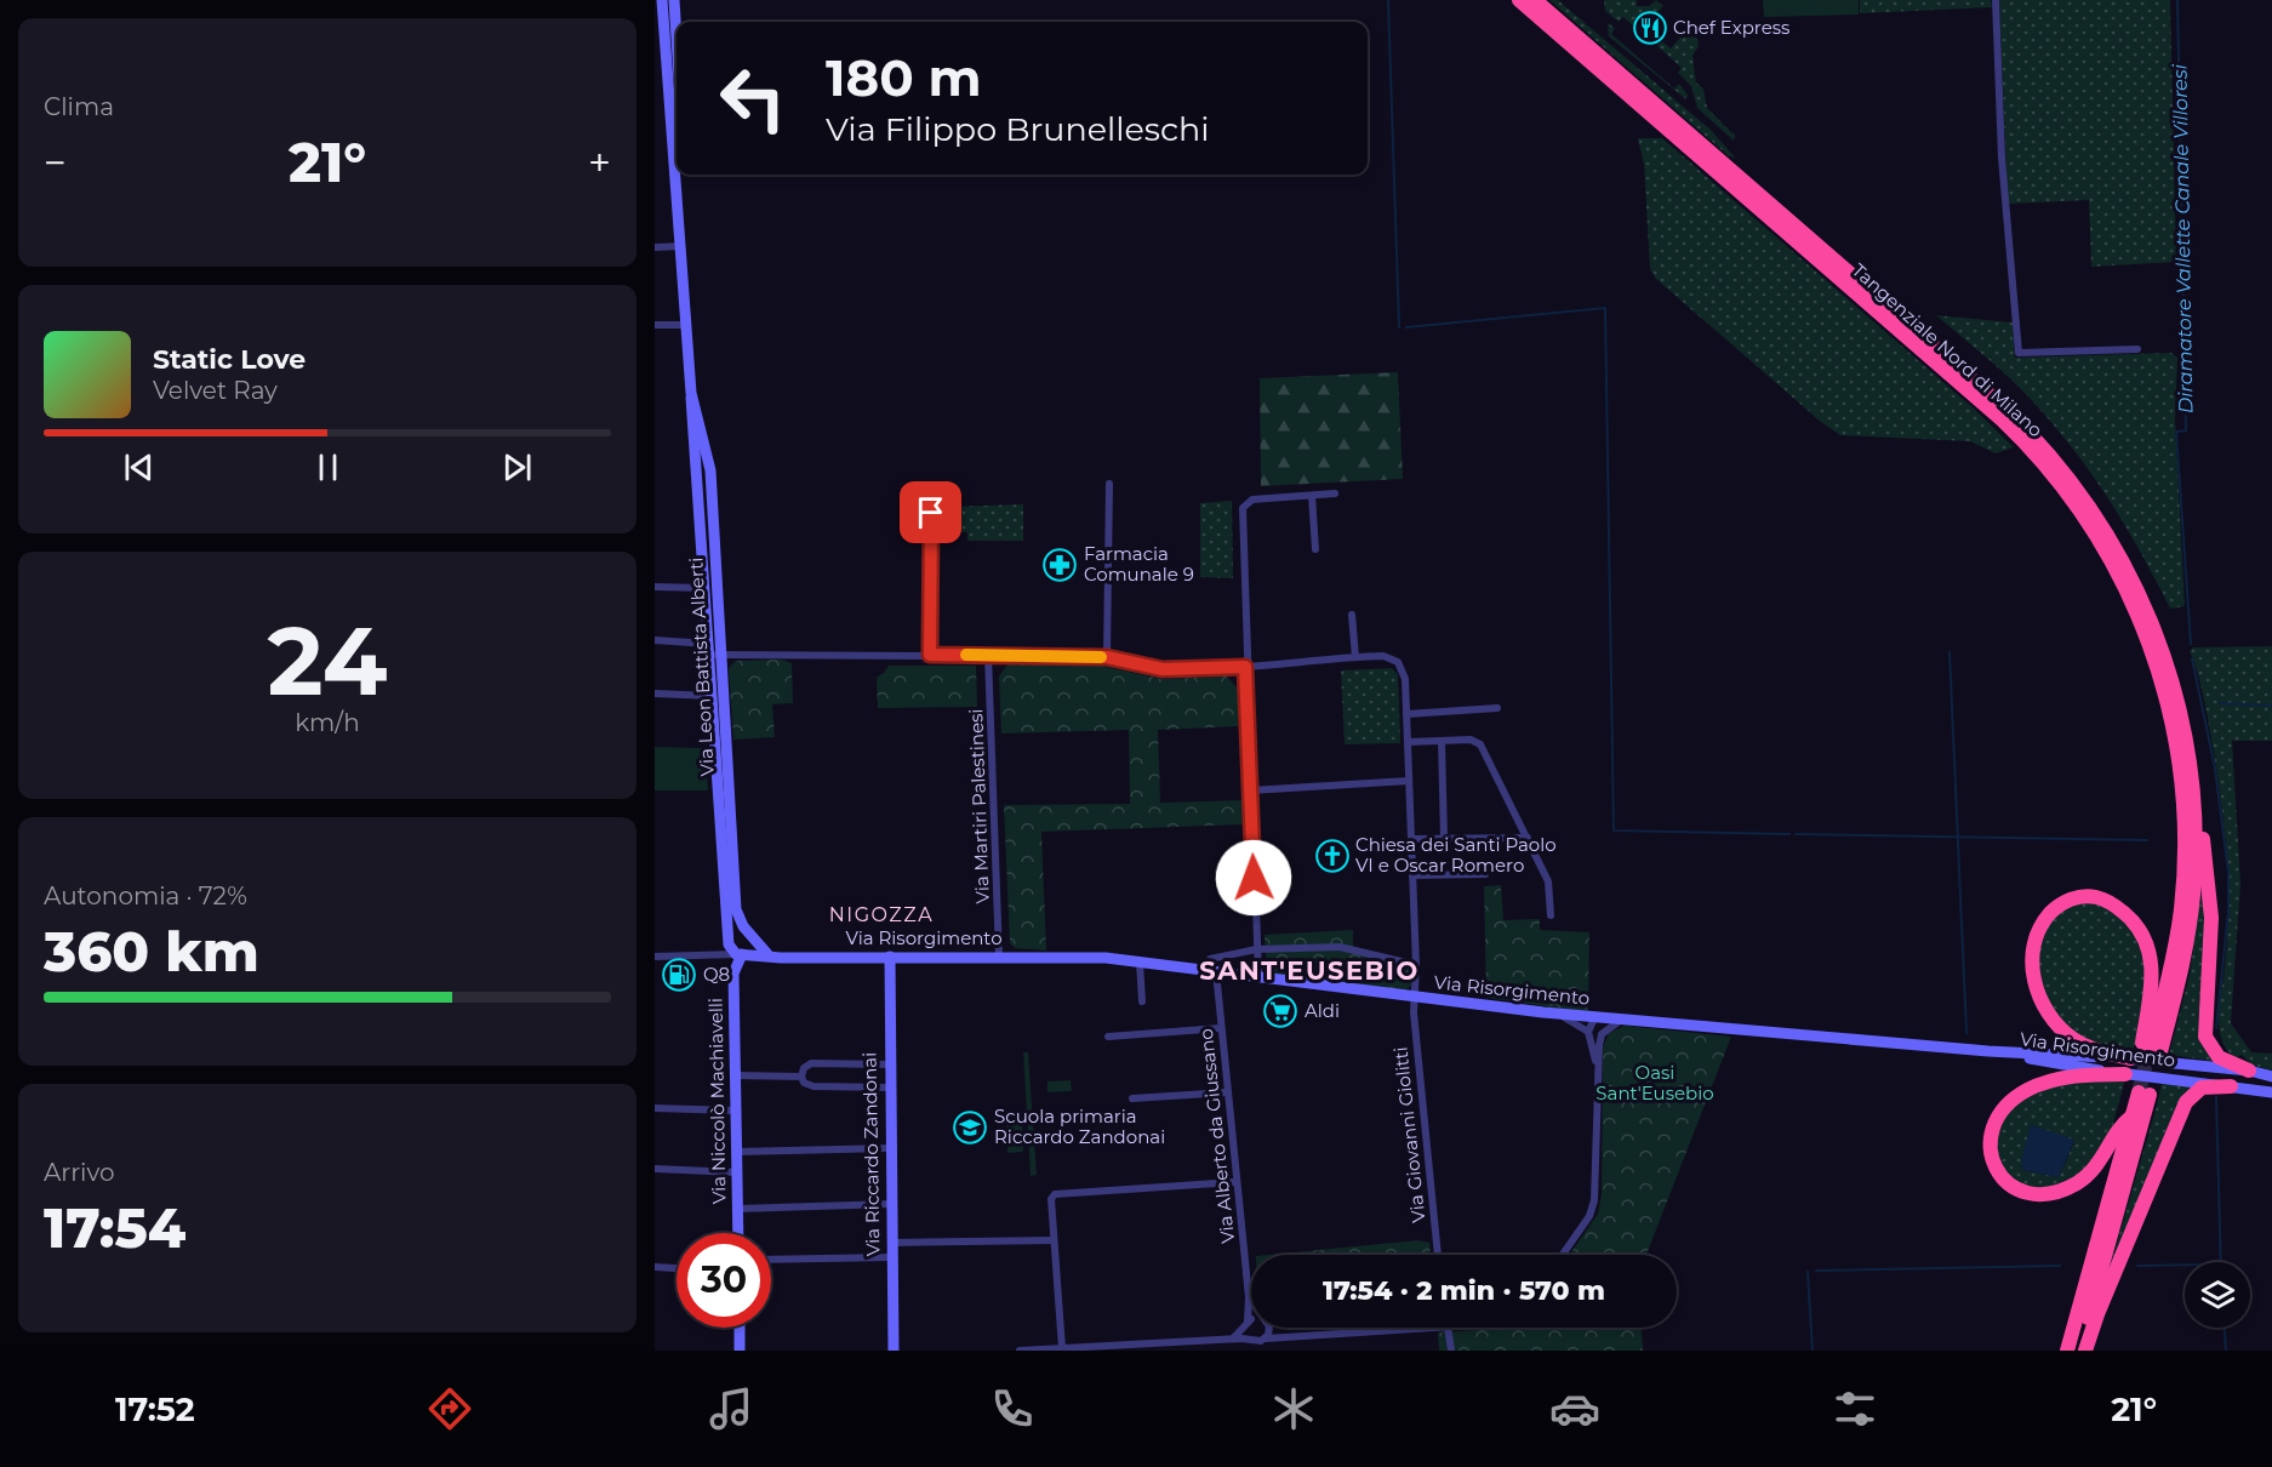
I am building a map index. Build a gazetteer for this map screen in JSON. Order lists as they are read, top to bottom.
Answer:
{
  "streets": {
    "highway": ["Tangenziale Nord di Milano"],
    "street": [
      "Via Leon Battista Alberti",
      "Via Martiri Palestinesi",
      "Via Risorgimento",
      "Via Niccolò Machiavelli",
      "Via Giovanni Giolitti",
      "Via Alberto da Giussano",
      "Via Riccardo Zandonai"
    ]
  },
  "crossings": [
    ["Via Leon Battista Alberti", "Via Risorgimento"],
    ["Via Leon Battista Alberti", "Via Niccolò Machiavelli"],
    ["Via Martiri Palestinesi", "Via Risorgimento"],
    ["Via Risorgimento", "Via Niccolò Machiavelli"],
    ["Via Risorgimento", "Via Giovanni Giolitti"],
    ["Via Risorgimento", "Via Alberto da Giussano"],
    ["Via Risorgimento", "Via Riccardo Zandonai"]
  ],
  "districts": ["NIGOZZA", "SANT'EUSEBIO"],
  "water": ["Diramatore Vallette Canale Villoresi"],
  "parks": ["Oasi Sant'Eusebio"],
  "places": {
    "restaurant": ["Chef Express"],
    "pharmacy": ["Farmacia Comunale 9"],
    "church": ["Chiesa dei Santi Paolo VI e Oscar Romero"],
    "fuel station": ["Q8"],
    "supermarket": ["Aldi"],
    "school or university": ["Scuola primaria Riccardo Zandonai"]
  },
  "page": {
    "tile": [
      "Clima",
      ["24", "km/h"],
      ["Autonomia · 72%", "360 km"],
      ["Arrivo", "17:54"]
    ],
    "turn": ["180 m", "Via Filippo Brunelleschi"],
    "heat": ["−", "21°", "+"],
    "song": ["Static Love", "Velvet Ray"],
    "limit": "30",
    "trip": "17:54 · 2 min · 570 m",
    "tabs": ["17:52", "21°"]
  }
}
